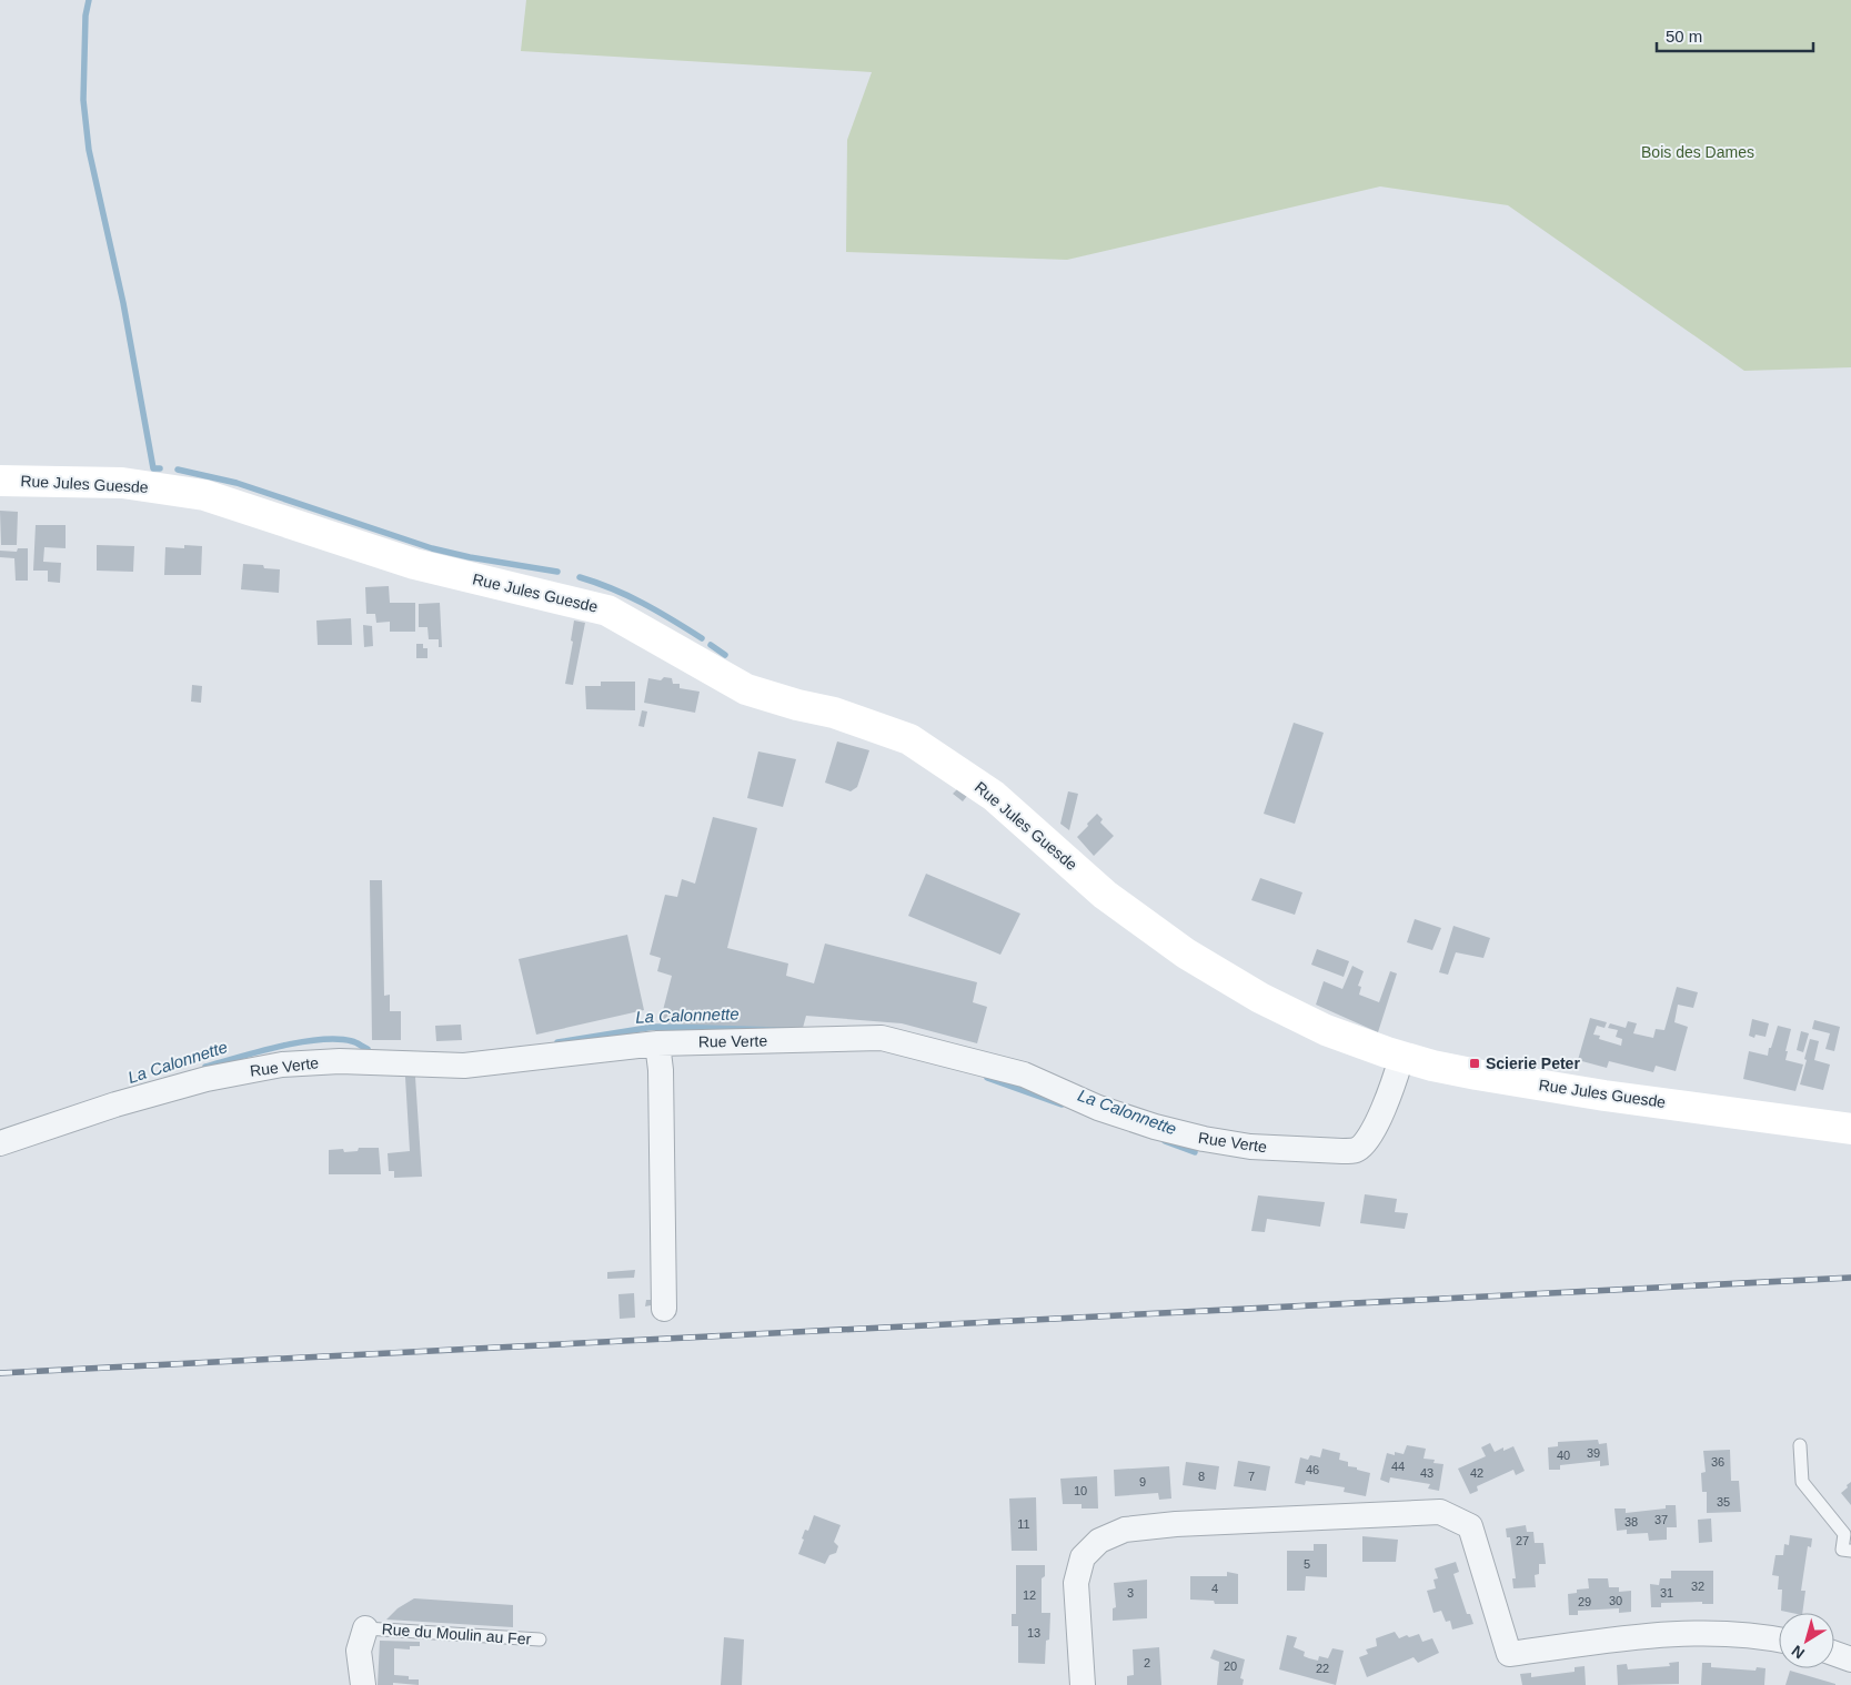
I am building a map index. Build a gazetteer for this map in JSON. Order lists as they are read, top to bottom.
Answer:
{
  "streets": {
    "street": ["Rue Jules Guesde", "Rue Verte", "Rue du Moulin au Fer"]
  },
  "crossings": [
    ["Rue Jules Guesde", "Rue Verte"]
  ],
  "water": ["La Calonnette"],
  "parks": ["Bois des Dames"],
  "places": {
    "transit": ["Scierie Peter"]
  },
  "house_numbers": [
    "39",
    "40",
    "36",
    "44",
    "46",
    "43",
    "42",
    "8",
    "7",
    "9",
    "10",
    "35",
    "37",
    "38",
    "11",
    "27",
    "5",
    "32",
    "4",
    "3",
    "31",
    "12",
    "30",
    "29",
    "13",
    "2",
    "20",
    "22"
  ],
  "scale_bar": "50 m",
  "north": "bottom left"
}
